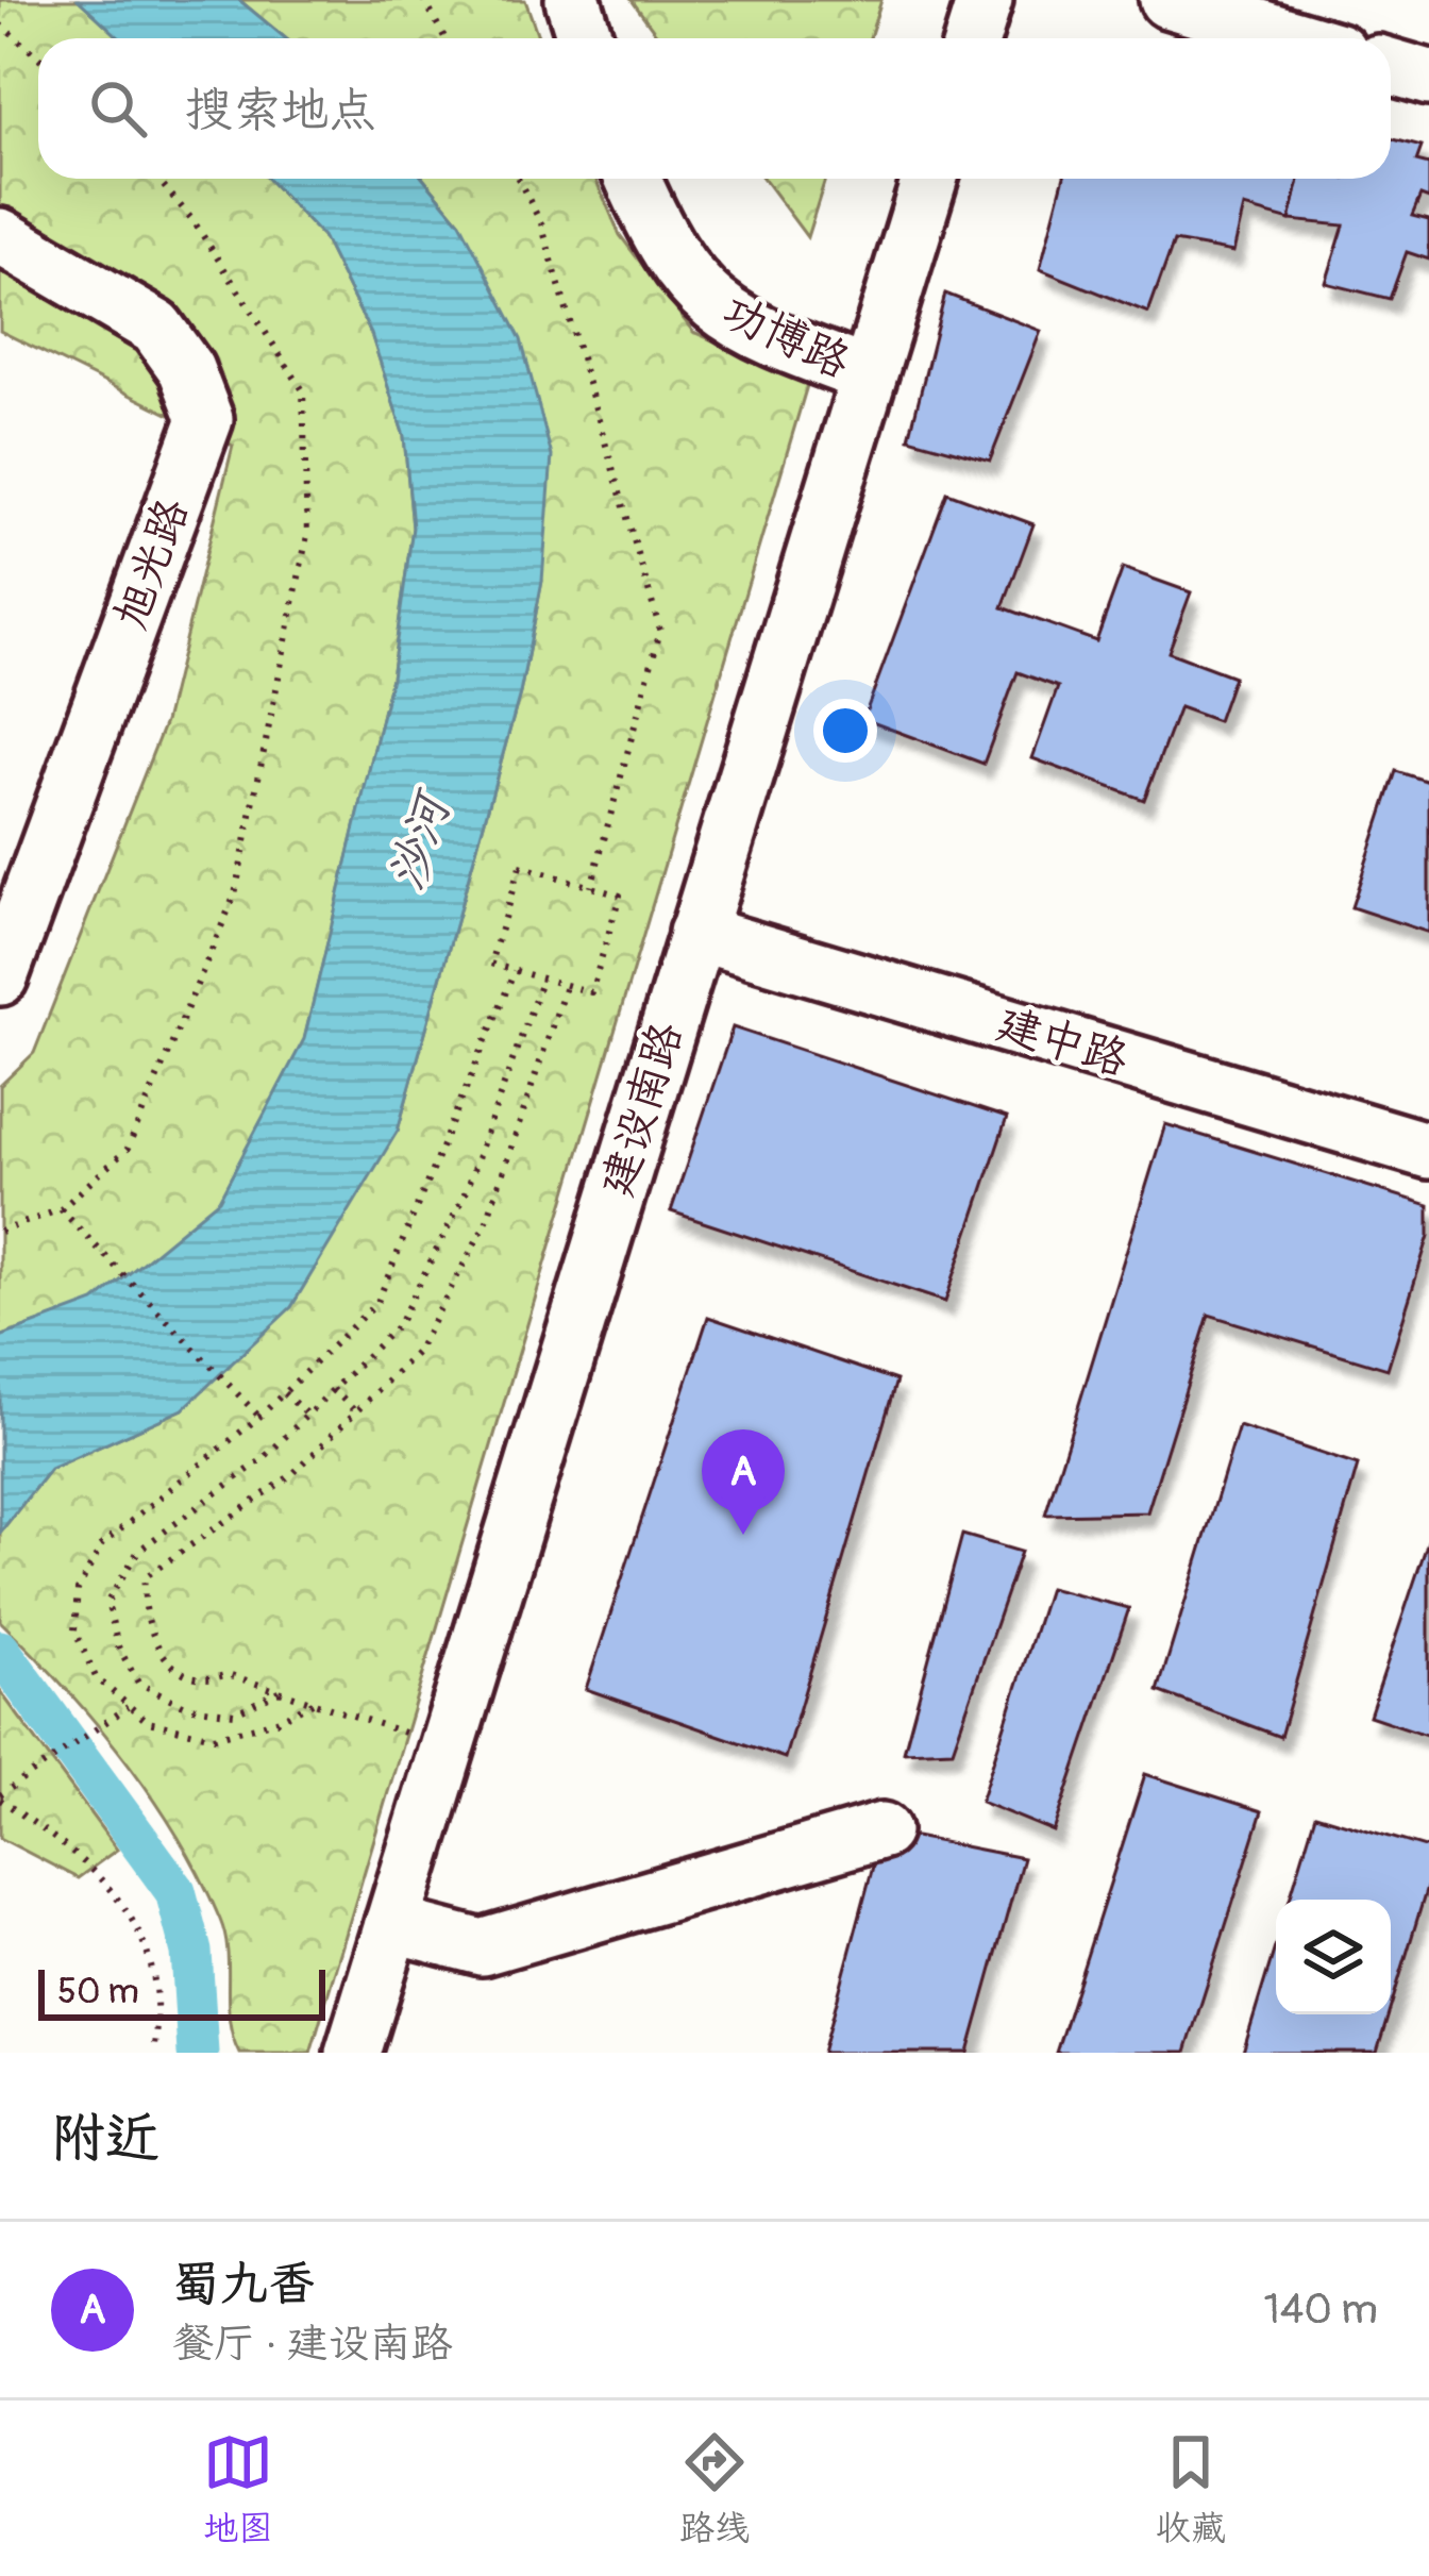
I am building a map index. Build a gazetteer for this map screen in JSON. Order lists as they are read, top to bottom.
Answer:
{
  "streets": {
    "street": [
      "功博路",
      "旭光路",
      "建中路",
      "建设南路"
    ]
  },
  "crossings": [
    ["功博路", "建设南路"],
    ["建中路", "建设南路"]
  ],
  "water": ["沙河"],
  "scale_bar": "50 m",
  "page": {
    "search": "搜索地点",
    "pins": "A",
    "scale": "50 m",
    "heading": "附近",
    "list": [
      {
        "mark": "A",
        "name": "蜀九香",
        "note": "餐厅 · 建设南路",
        "value": "140 m"
      }
    ],
    "nav": ["地图", "路线", "收藏"]
  }
}
